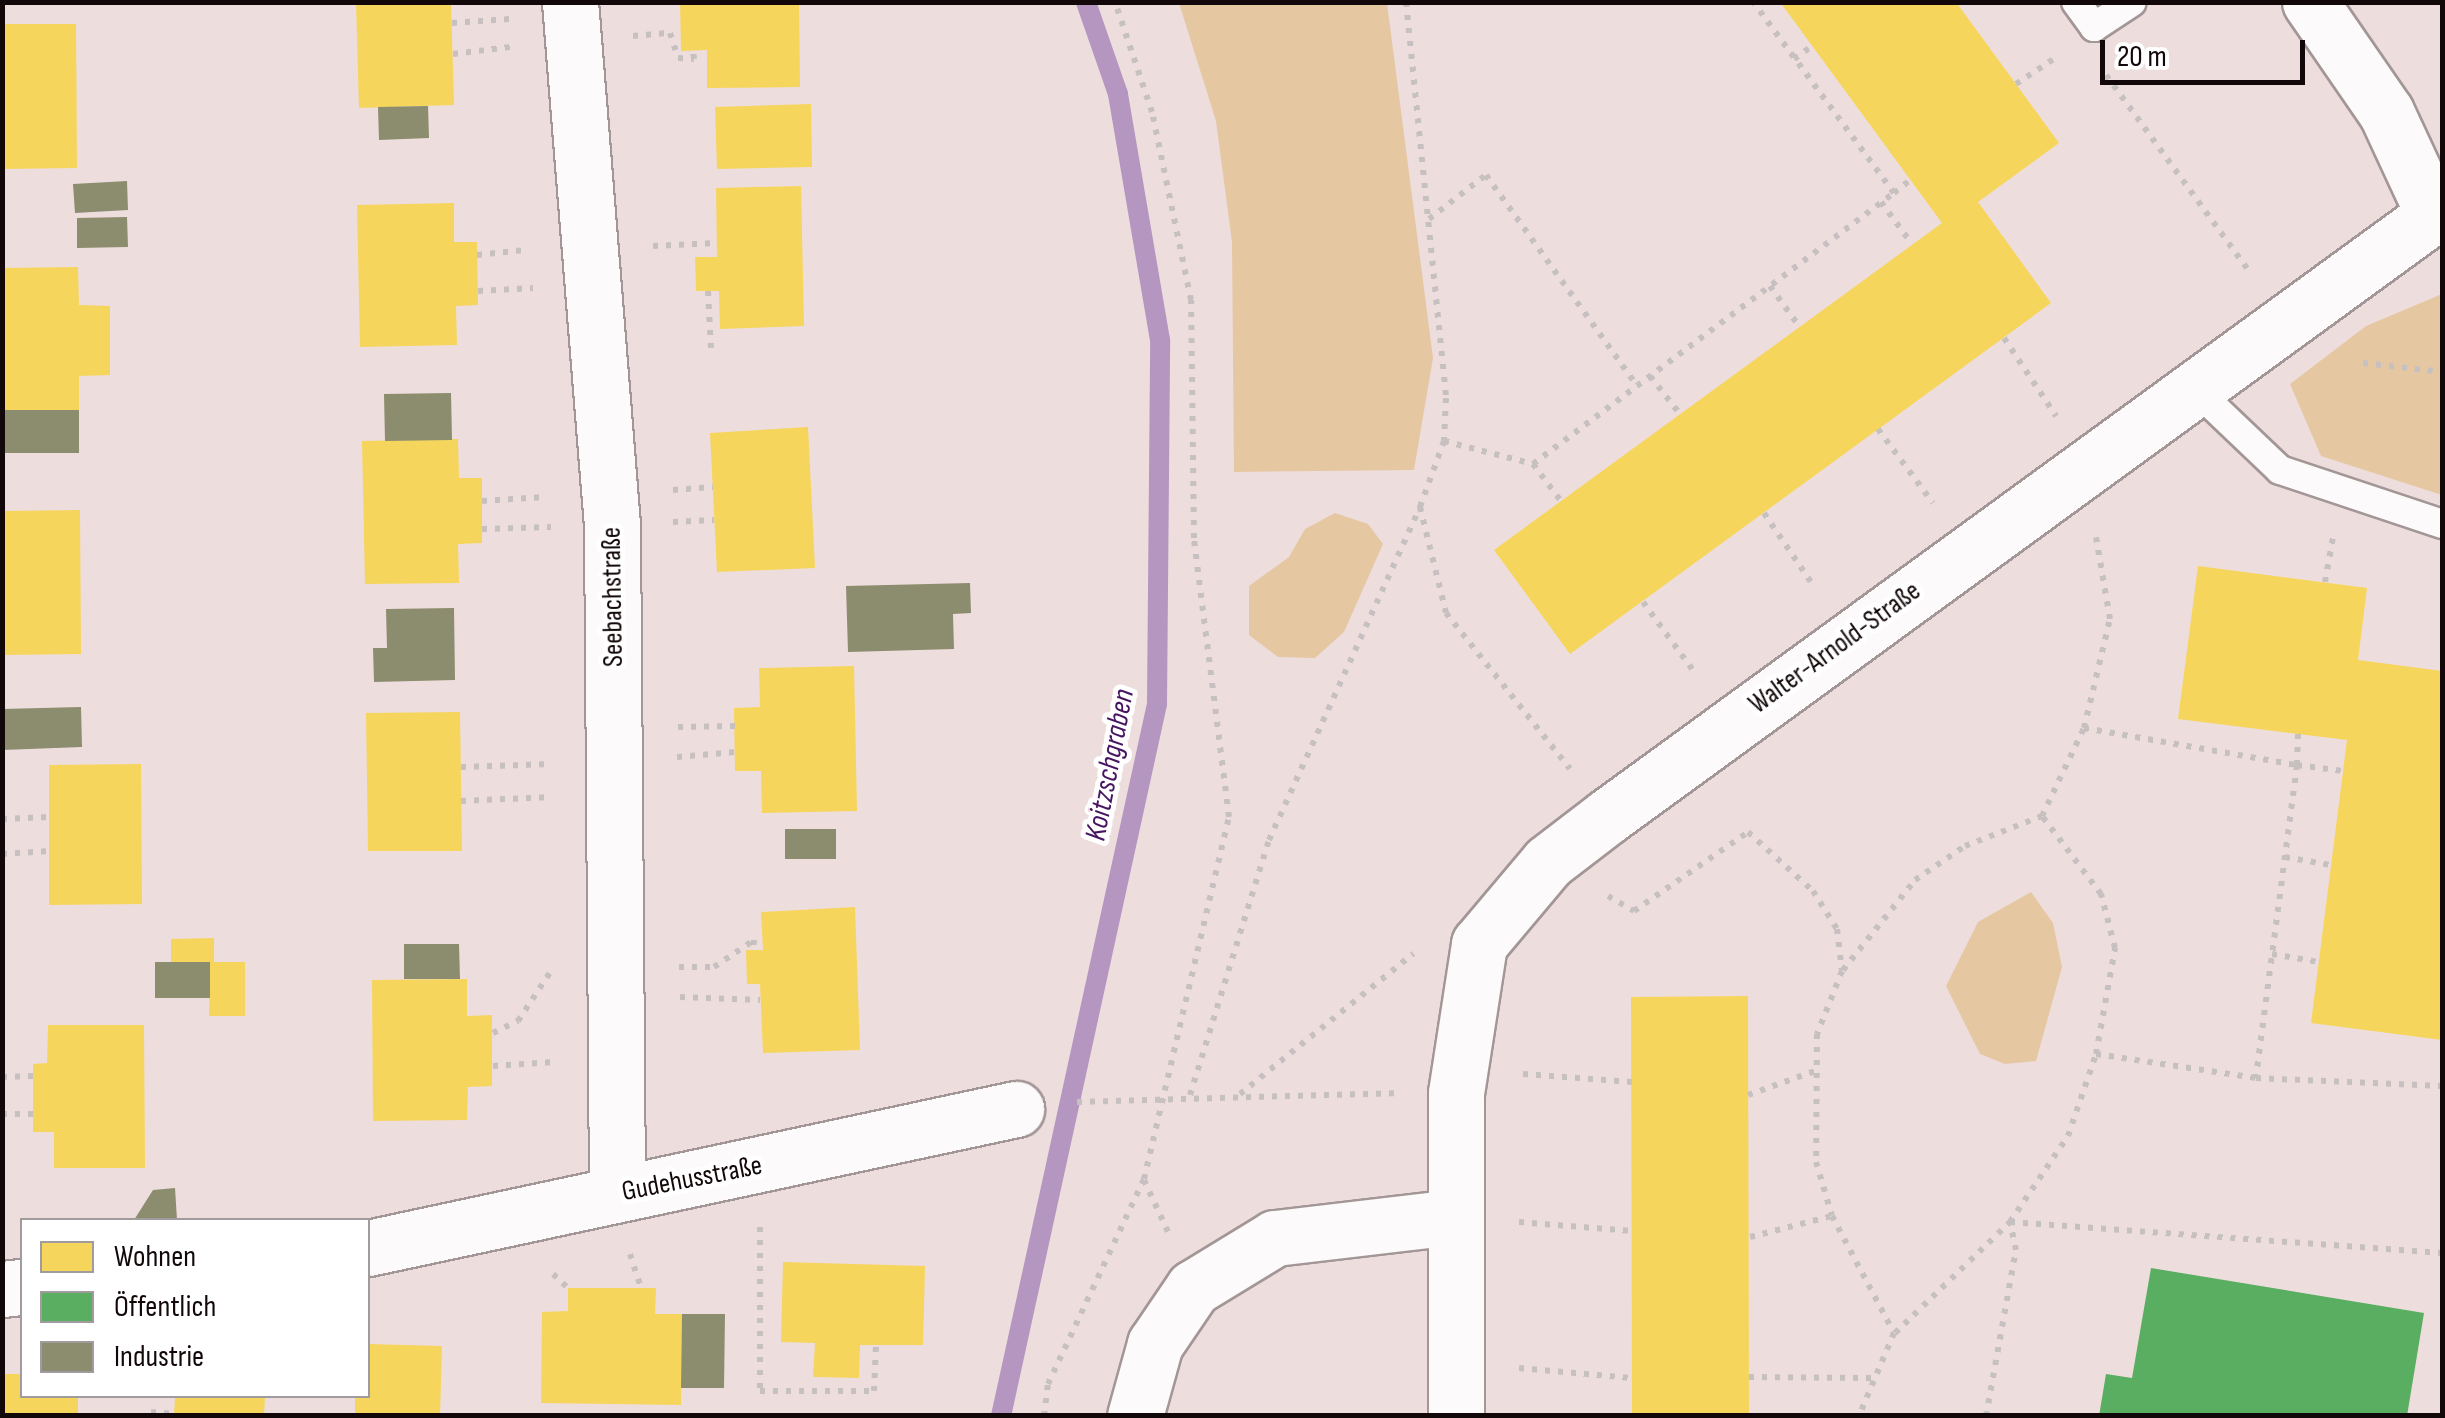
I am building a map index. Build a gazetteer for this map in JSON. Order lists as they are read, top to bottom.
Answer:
{
  "streets": {
    "street": ["Seebachstraße", "Walter-Arnold-Straße", "Gudehusstraße"]
  },
  "crossings": [
    ["Seebachstraße", "Gudehusstraße"]
  ],
  "water": ["Koitzschgraben"],
  "legend": ["Wohnen", "Öffentlich", "Industrie"],
  "scale_bar": "20 m"
}
